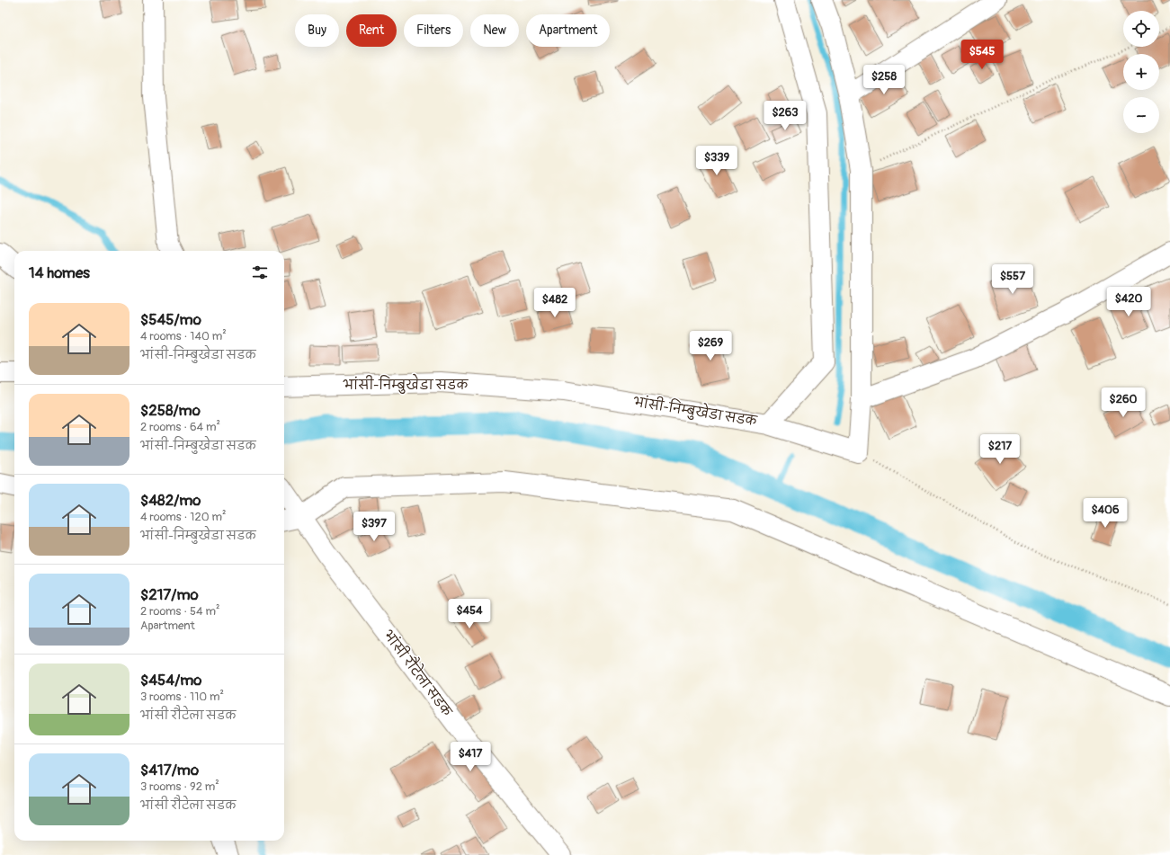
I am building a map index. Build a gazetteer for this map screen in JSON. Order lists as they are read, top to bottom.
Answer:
{
  "streets": {
    "street": ["भांसी-निम्बुखेडा सडक", "भांसी रौटेला सडक"]
  },
  "page": {
    "map_buttons": ["+", "−"],
    "chip": [
      "Buy",
      "Rent",
      "Filters",
      "New",
      "Apartment"
    ],
    "price": [
      "$545",
      "$258",
      "$263",
      "$339",
      "$557",
      "$420",
      "$482",
      "$269",
      "$260",
      "$217",
      "$406",
      "$397",
      "$454",
      "$417"
    ],
    "heading": "14 homes",
    "list": [
      {
        "name": "$545/mo",
        "note": "4 rooms · 140 m² · भांसी-निम्बुखेडा सडक"
      },
      {
        "name": "$258/mo",
        "note": "2 rooms · 64 m² · भांसी-निम्बुखेडा सडक"
      },
      {
        "name": "$482/mo",
        "note": "4 rooms · 120 m² · भांसी-निम्बुखेडा सडक"
      },
      {
        "name": "$217/mo",
        "note": "2 rooms · 54 m² · Apartment"
      },
      {
        "name": "$454/mo",
        "note": "3 rooms · 110 m² · भांसी रौटेला सडक"
      },
      {
        "name": "$417/mo",
        "note": "3 rooms · 92 m² · भांसी रौटेला सडक"
      }
    ]
  }
}
